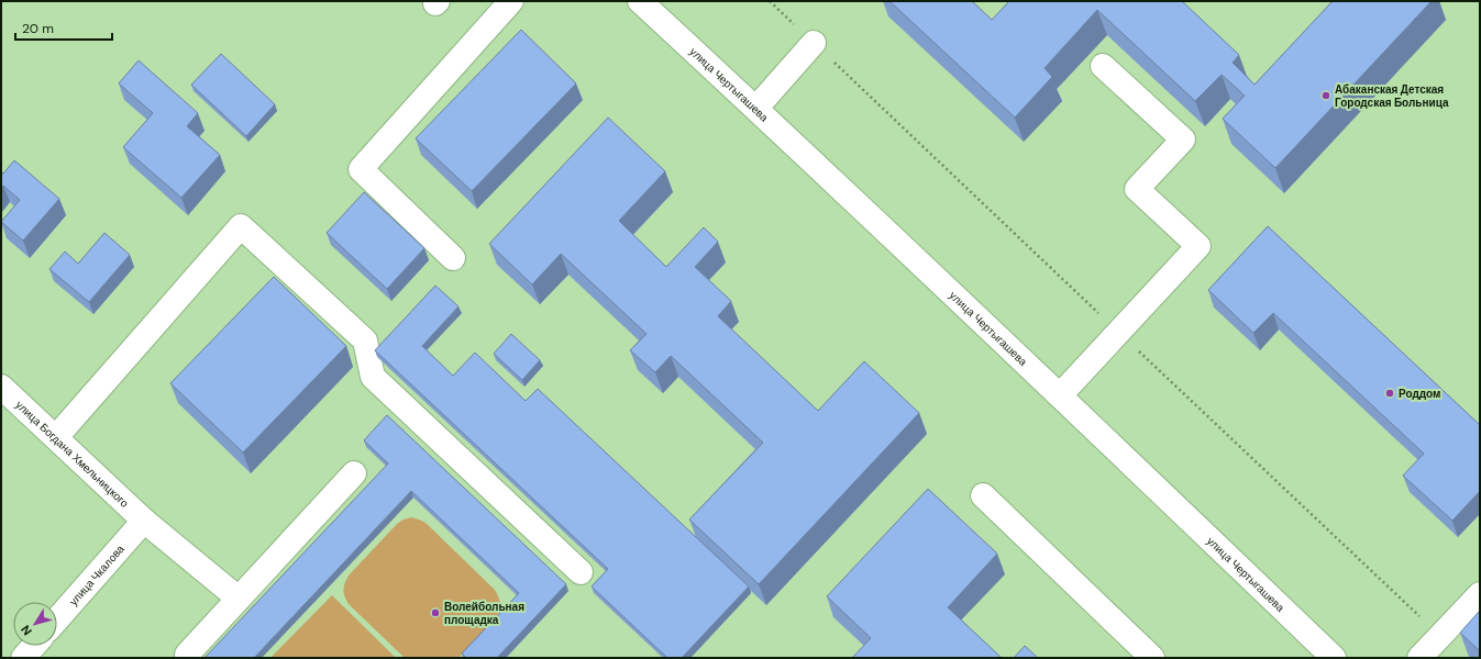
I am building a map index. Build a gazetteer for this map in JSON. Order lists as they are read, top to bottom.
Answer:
{
  "streets": {
    "street": ["улица Чертыгашева", "улица Богдана Хмельницкого", "улица Чкалова"]
  },
  "crossings": [
    ["улица Богдана Хмельницкого", "улица Чкалова"]
  ],
  "places": ["Абаканская Детская Городская Больница", "Роддом", "Волейбольная площадка"],
  "scale_bar": "20 m",
  "north": "bottom left"
}
